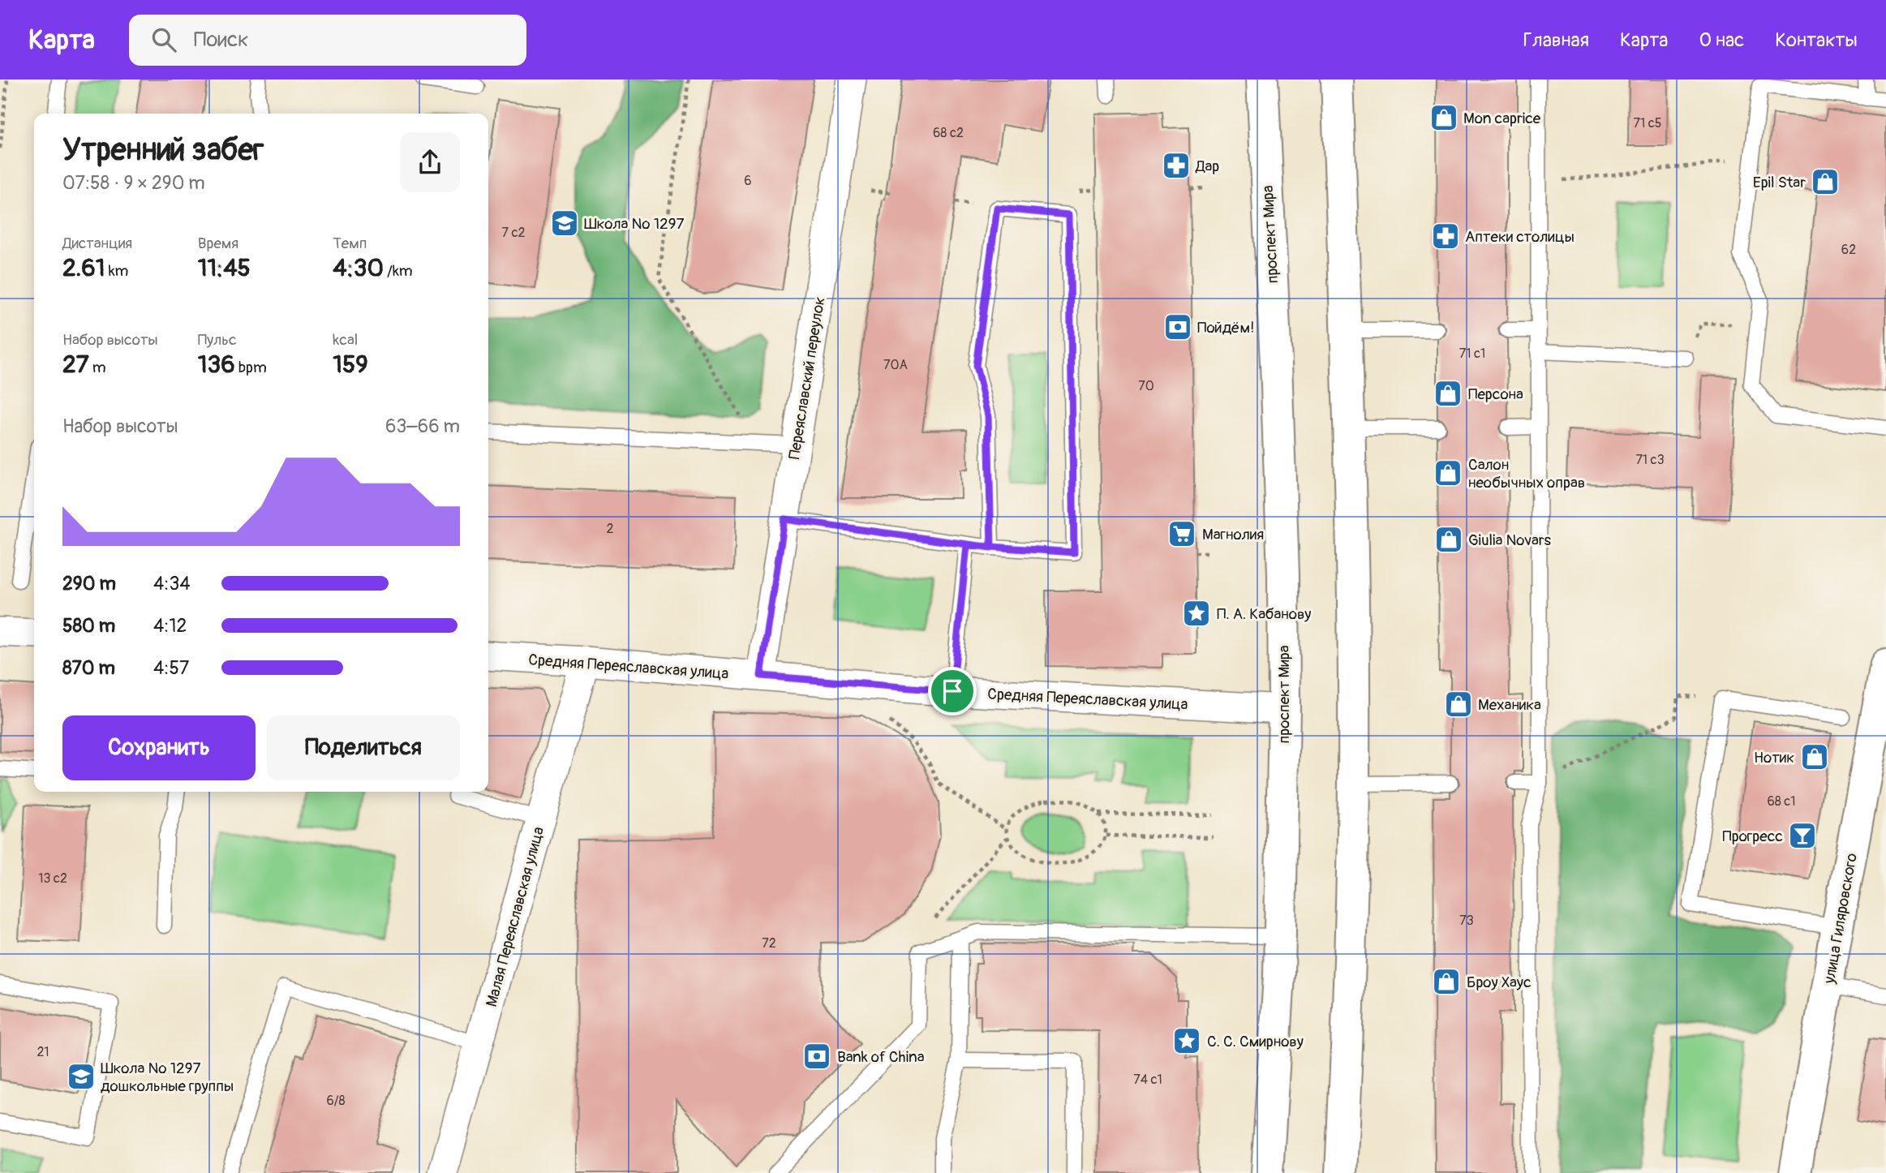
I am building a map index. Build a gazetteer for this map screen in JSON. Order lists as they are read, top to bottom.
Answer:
{
  "streets": {
    "main road": ["проспект Мира", "улица Гиляровского"],
    "street": ["Переяславский переулок", "Средняя Переяславская улица", "Малая Переяславская улица"]
  },
  "crossings": [
    ["проспект Мира", "Средняя Переяславская улица"],
    ["Переяславский переулок", "Средняя Переяславская улица"],
    ["Средняя Переяславская улица", "Малая Переяславская улица"]
  ],
  "places": {
    "shop": [
      "Mon caprice",
      "Epil Star",
      "Персона",
      "Салон необычных оправ",
      "Giulia Novars",
      "Механика",
      "Нотик",
      "Броу Хаус"
    ],
    "pharmacy": ["Дар", "Аптеки столицы"],
    "school or university": ["Школа № 1297", "Школа № 1297 дошкольные группы"],
    "bank": ["Пойдём!", "Bank of China"],
    "supermarket": ["Магнолия"],
    "place": ["П. А. Кабанову", "С. С. Смирнову"],
    "bar": ["Прогресс"]
  },
  "house_numbers": [
    "71 с5",
    "68 с2",
    "6",
    "7 с2",
    "62",
    "71 с1",
    "70А",
    "70",
    "71 с3",
    "2",
    "68 с1",
    "13 с2",
    "73",
    "72",
    "21",
    "74 с1",
    "6/8"
  ],
  "page": {
    "header": "Карта",
    "search": "Поиск",
    "nav": [
      "Главная",
      "Карта",
      "О нас",
      "Контакты"
    ],
    "heading": ["Утренний забег", "07:58 · 9 × 290 m"],
    "stats": [
      ["Дистанция", "2.61 km"],
      ["Время", "11:45"],
      ["Темп", "4:30 /km"],
      ["Набор высоты", "27 m"],
      ["Пульс", "136 bpm"],
      ["kcal", "159"]
    ],
    "chart": ["Набор высоты", "63–66 m"],
    "list": [
      {
        "name": "290 m",
        "note": "4:34"
      },
      {
        "name": "580 m",
        "note": "4:12"
      },
      {
        "name": "870 m",
        "note": "4:57"
      }
    ],
    "buttons": ["Сохранить", "Поделиться"]
  }
}
